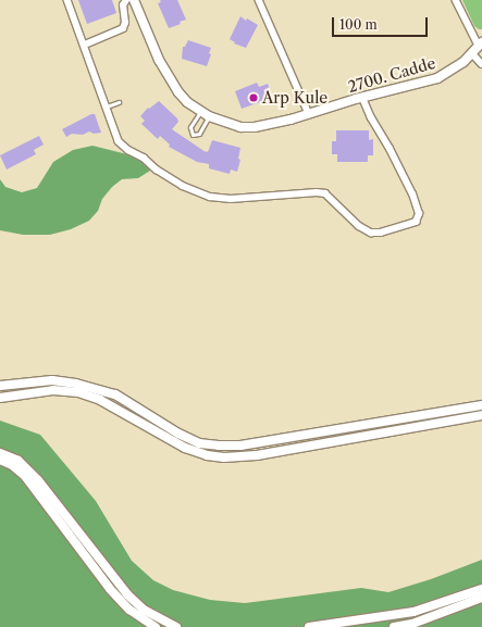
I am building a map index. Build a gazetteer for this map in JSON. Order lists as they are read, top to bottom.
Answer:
{
  "streets": {
    "street": ["2700. Cadde"]
  },
  "places": ["Arp Kule"],
  "scale_bar": "100 m"
}
